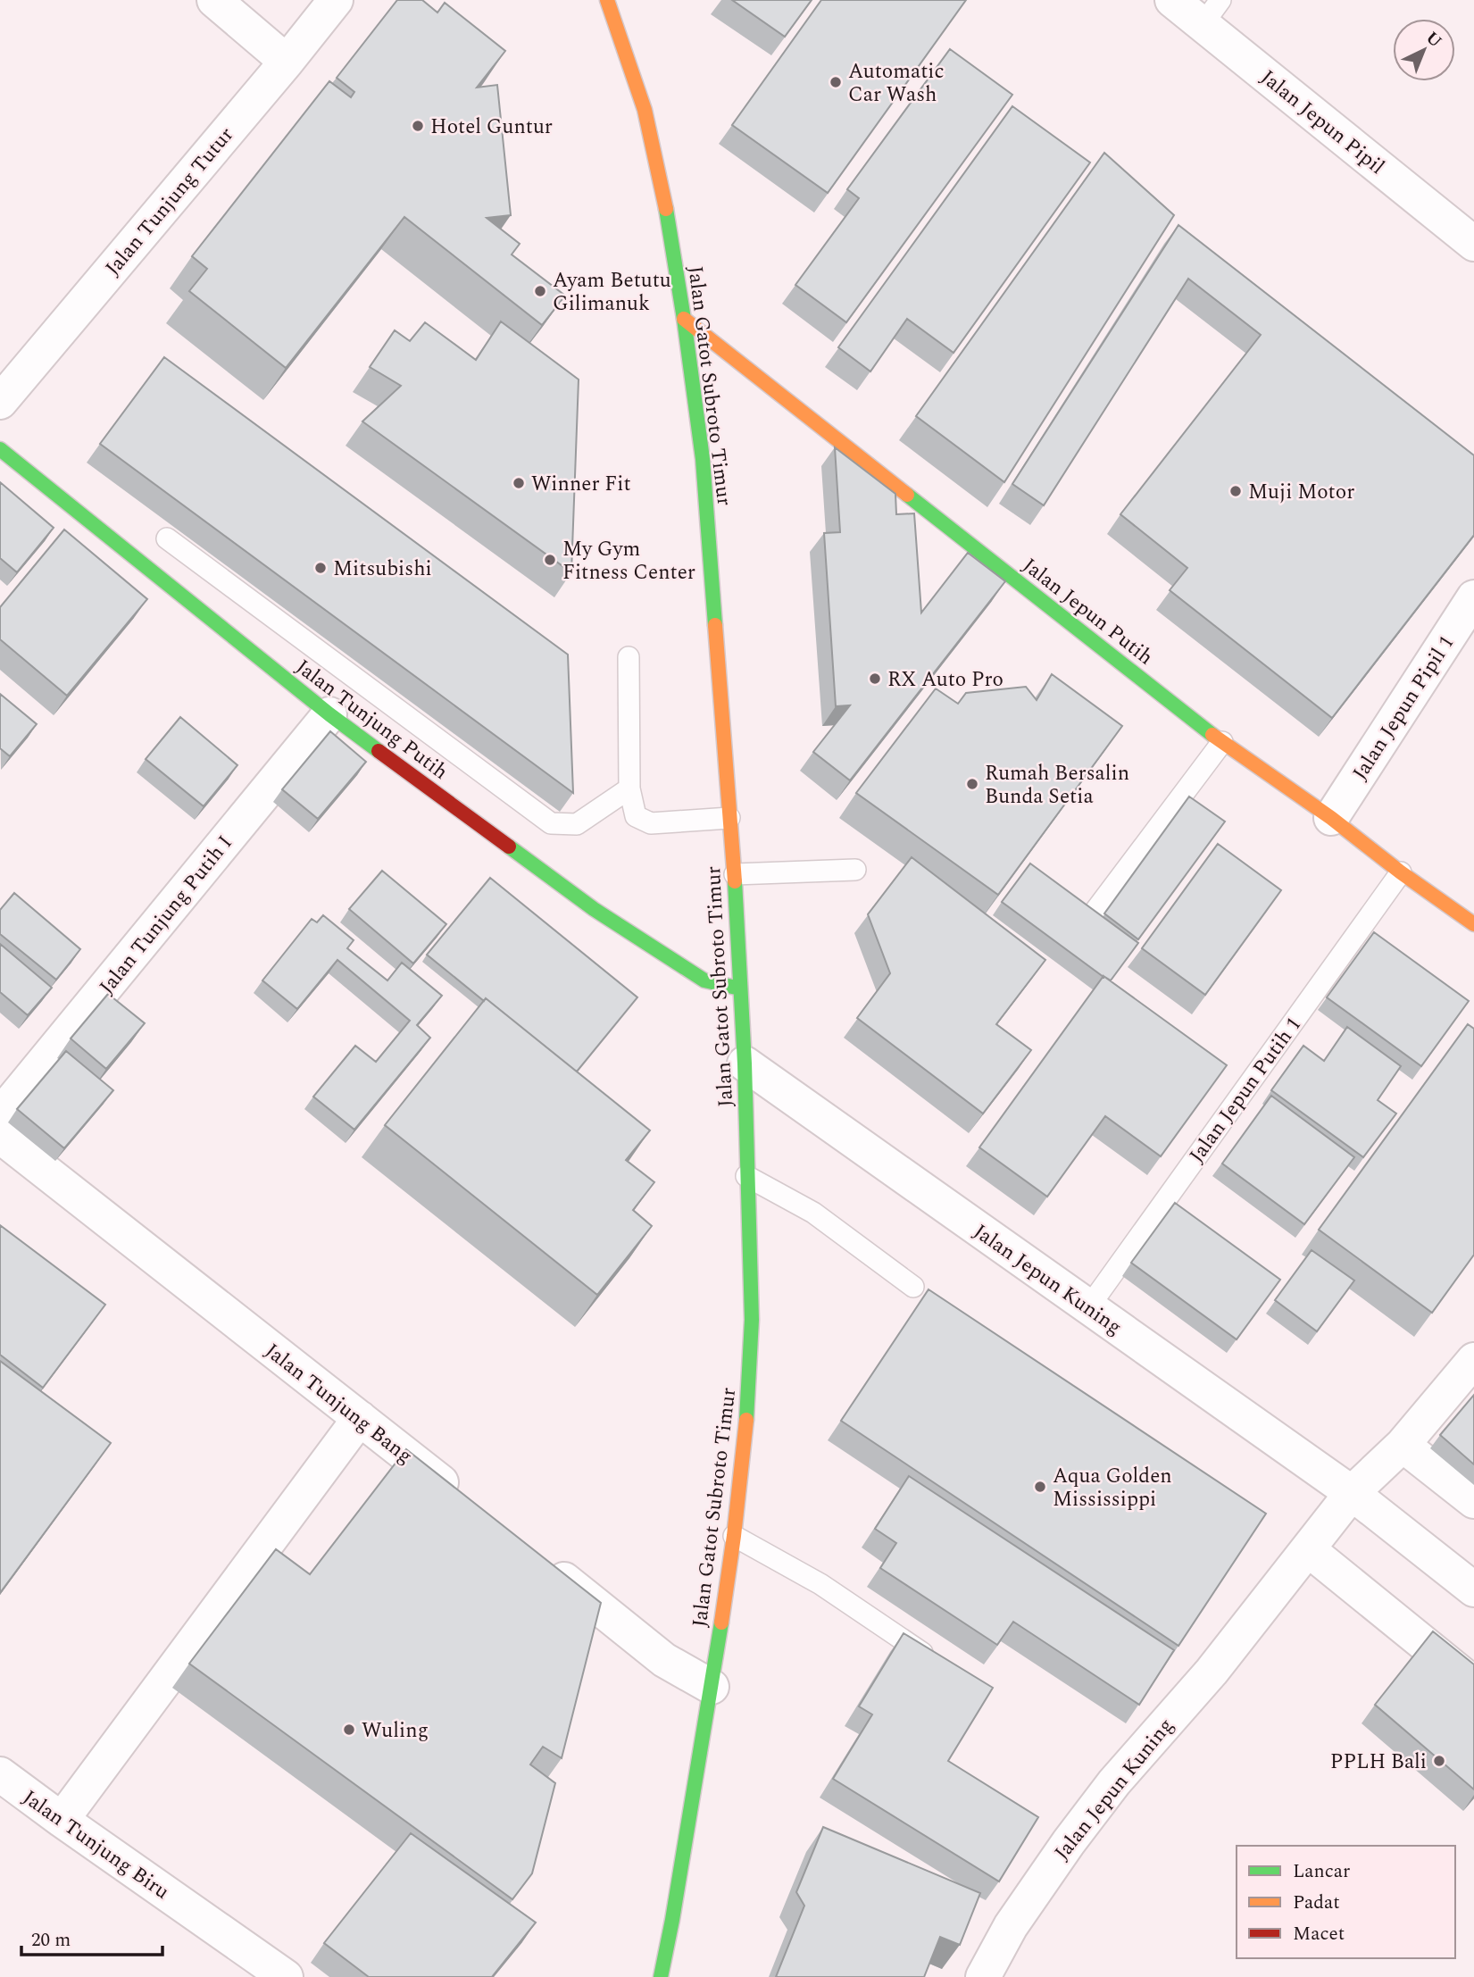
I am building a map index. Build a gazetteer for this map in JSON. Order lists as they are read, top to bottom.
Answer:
{
  "streets": {
    "main road": ["Jalan Gatot Subroto Timur", "Jalan Jepun Putih", "Jalan Tunjung Putih"],
    "street": [
      "Jalan Jepun Pipil",
      "Jalan Tunjung Tutur",
      "Jalan Jepun Pipil 1",
      "Jalan Tunjung Putih I",
      "Jalan Jepun Kuning",
      "Jalan Tunjung Bang",
      "Jalan Tunjung Biru"
    ],
    "lane": ["Jalan Jepun Putih 1"]
  },
  "crossings": [
    ["Jalan Gatot Subroto Timur", "Jalan Jepun Putih"],
    ["Jalan Gatot Subroto Timur", "Jalan Tunjung Putih"],
    ["Jalan Gatot Subroto Timur", "Jalan Jepun Kuning"],
    ["Jalan Jepun Putih", "Jalan Jepun Pipil 1"],
    ["Jalan Jepun Putih", "Jalan Jepun Putih 1"],
    ["Jalan Tunjung Putih", "Jalan Tunjung Putih I"],
    ["Jalan Jepun Putih 1", "Jalan Jepun Kuning"]
  ],
  "places": [
    "Automatic Car Wash",
    "Hotel Guntur",
    "Ayam Betutu Gilimanuk",
    "Winner Fit",
    "Muji Motor",
    "My Gym Fitness Center",
    "Mitsubishi",
    "RX Auto Pro",
    "Rumah Bersalin Bunda Setia",
    "Aqua Golden Mississippi",
    "Wuling",
    "PPLH Bali"
  ],
  "legend": ["Lancar", "Padat", "Macet"],
  "scale_bar": "20 m",
  "north": "top right"
}
